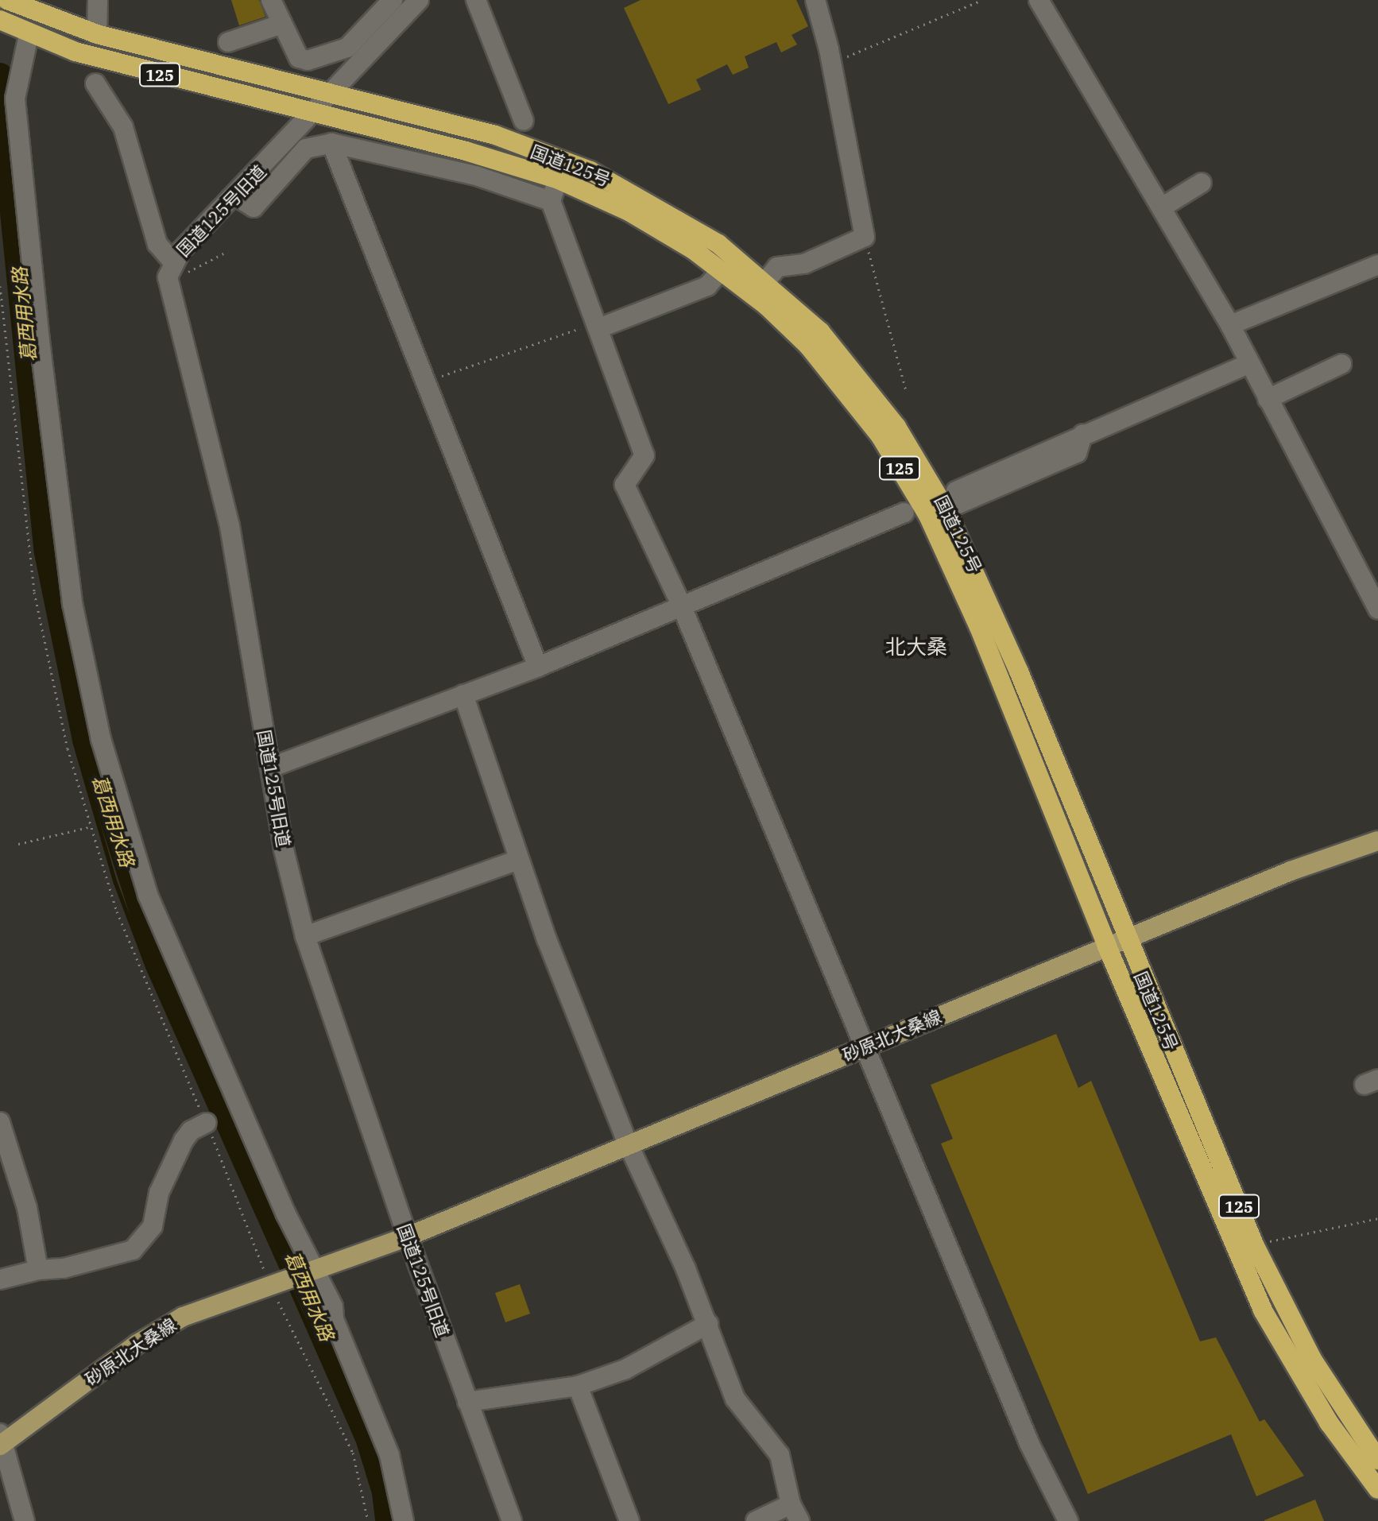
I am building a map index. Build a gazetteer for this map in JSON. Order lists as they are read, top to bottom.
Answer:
{
  "streets": {
    "highway": ["125", "国道125号"],
    "main road": ["砂原北大桑線"],
    "street": ["国道125号旧道"]
  },
  "crossings": [
    ["国道125号", "国道125号旧道"],
    ["国道125号", "砂原北大桑線"],
    ["国道125号旧道", "砂原北大桑線"]
  ],
  "districts": ["北大桑"],
  "water": ["葛西用水路"]
}
